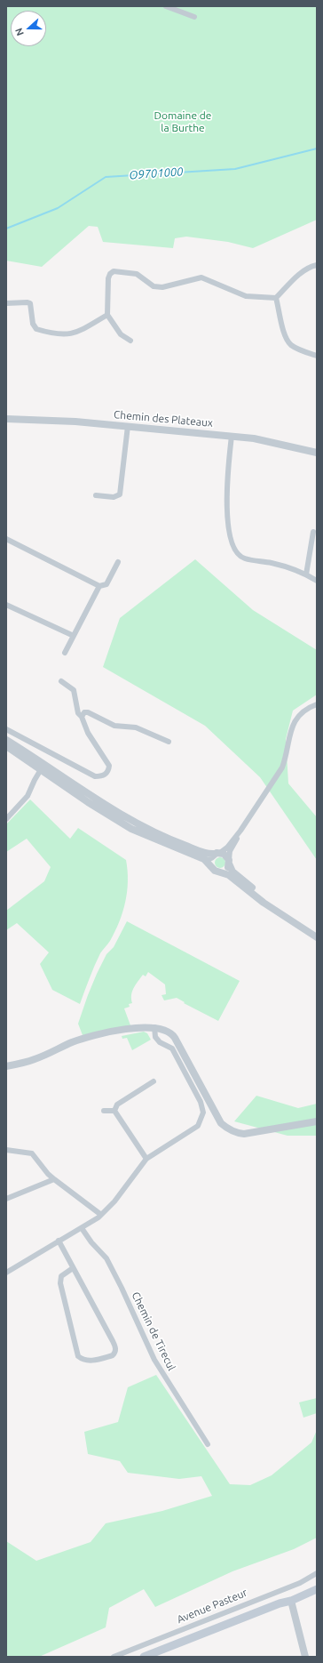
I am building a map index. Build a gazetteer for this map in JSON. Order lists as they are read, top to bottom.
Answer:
{
  "streets": {
    "main road": ["Avenue Pasteur"],
    "street": ["Chemin des Plateaux", "Chemin de Tirecul"]
  },
  "water": ["O9701000"],
  "parks": ["Domaine de la Burthe"],
  "north": "left"
}
